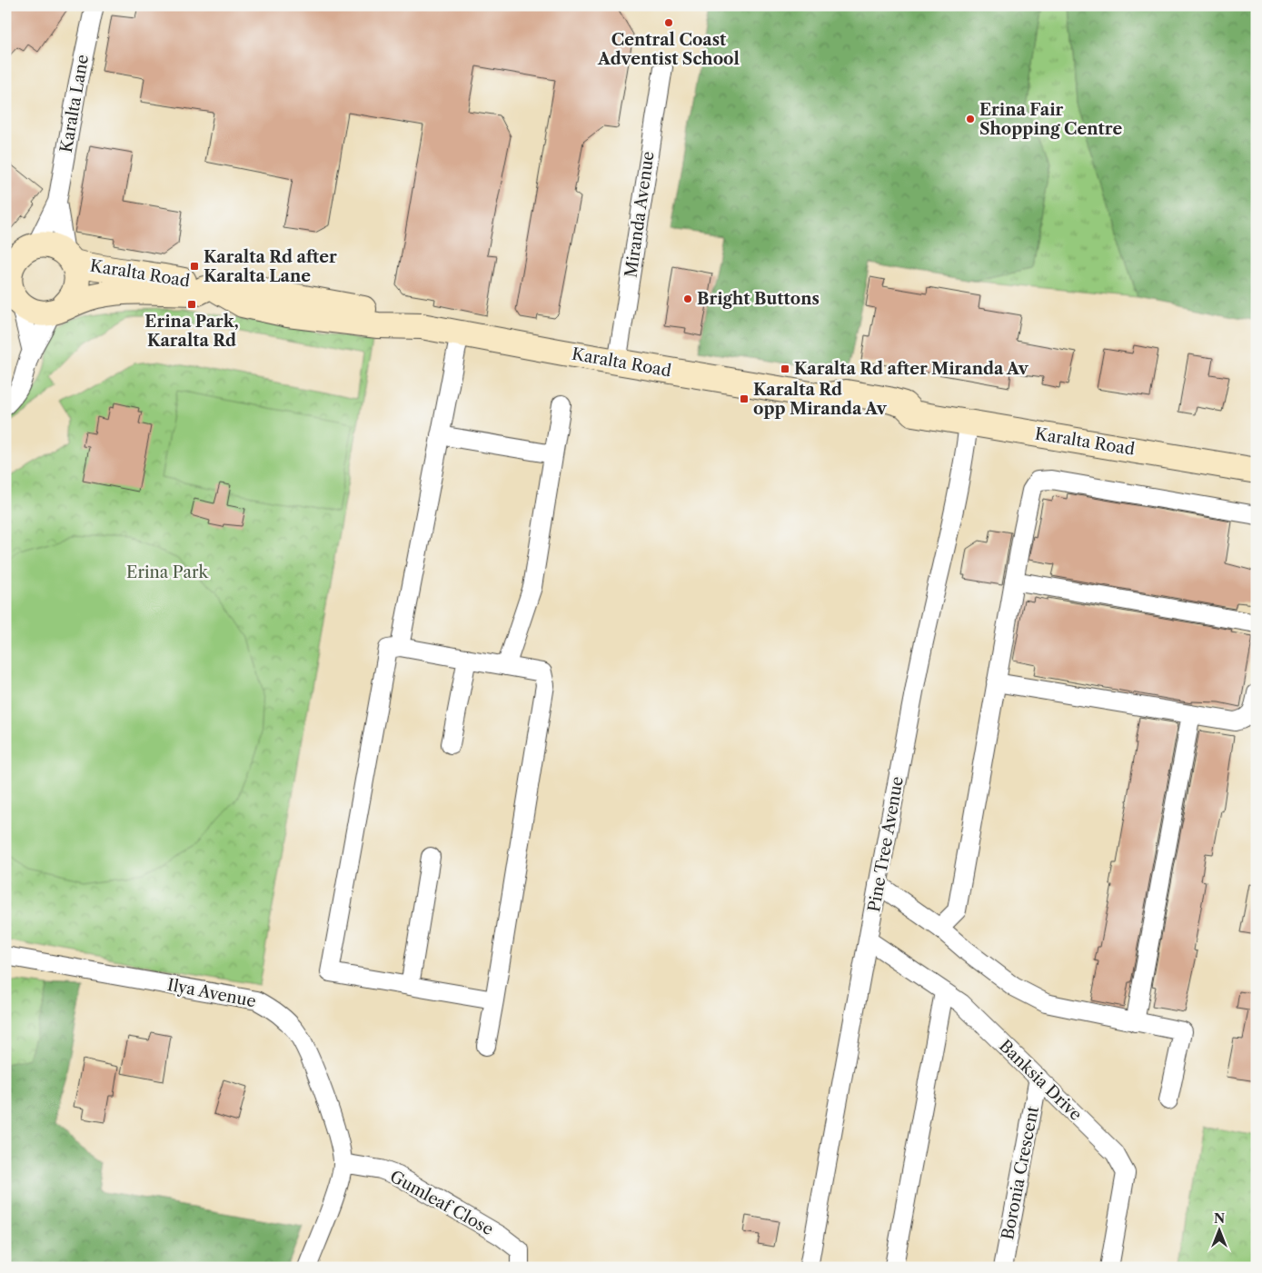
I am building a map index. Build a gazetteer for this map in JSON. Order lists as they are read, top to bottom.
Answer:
{
  "streets": {
    "street": [
      "Karalta Lane",
      "Miranda Avenue",
      "Karalta Road",
      "Pine Tree Avenue",
      "Ilya Avenue",
      "Banksia Drive",
      "Boronia Crescent",
      "Gumleaf Close"
    ]
  },
  "crossings": [
    ["Karalta Lane", "Karalta Road"],
    ["Miranda Avenue", "Karalta Road"],
    ["Karalta Road", "Pine Tree Avenue"],
    ["Pine Tree Avenue", "Banksia Drive"],
    ["Ilya Avenue", "Gumleaf Close"],
    ["Banksia Drive", "Boronia Crescent"]
  ],
  "parks": ["Erina Park"],
  "places": {
    "other": ["Central Coast Adventist School", "Erina Fair Shopping Centre", "Bright Buttons"],
    "transit": [
      "Karalta Rd after Karalta Lane",
      "Erina Park, Karalta Rd",
      "Karalta Rd after Miranda Av",
      "Karalta Rd opp Miranda Av"
    ]
  },
  "north": "top"
}
